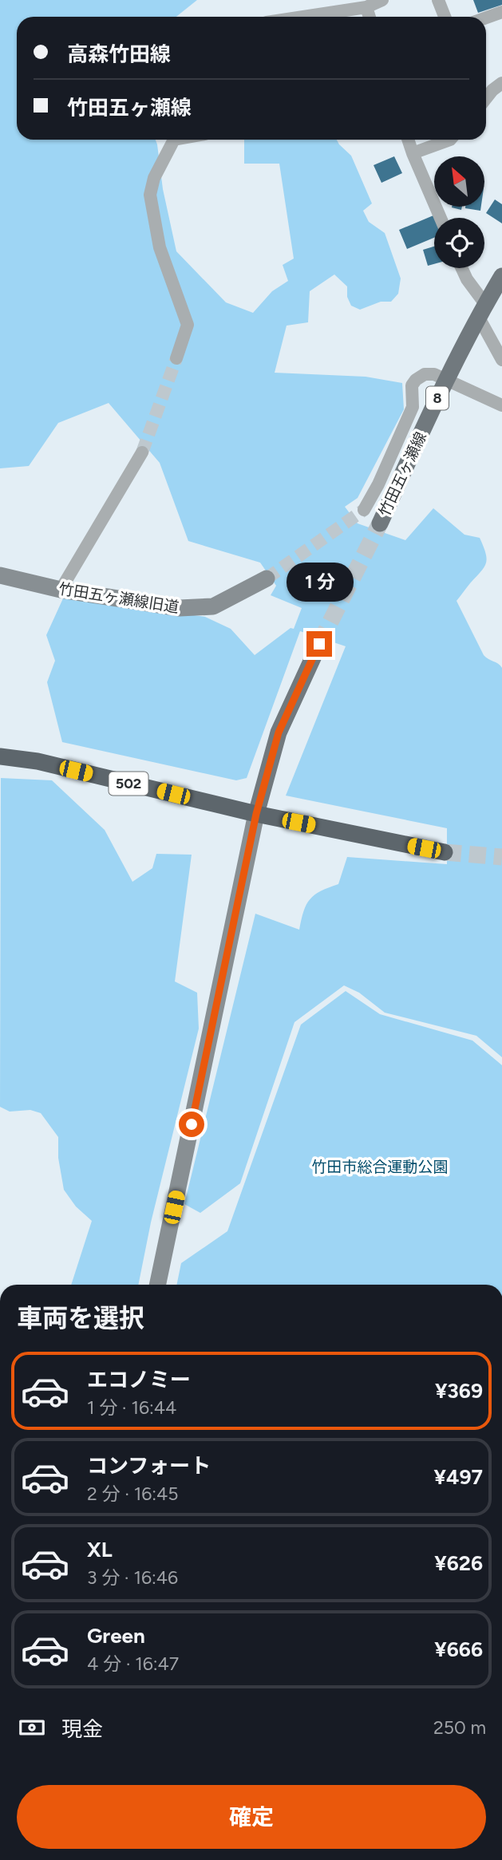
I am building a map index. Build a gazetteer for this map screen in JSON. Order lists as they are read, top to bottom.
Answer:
{
  "streets": {
    "highway": ["502"],
    "main road": ["8", "竹田五ヶ瀬線", "竹田五ヶ瀬線旧道"]
  },
  "parks": ["竹田市総合運動公園"],
  "north": "top left",
  "page": {
    "banner": ["高森竹田線", "竹田五ヶ瀬線"],
    "bubble": "1 分",
    "heading": "車両を選択",
    "list": [
      {
        "name": "エコノミー",
        "note": "1 分 · 16:44",
        "value": "¥369"
      },
      {
        "name": "コンフォート",
        "note": "2 分 · 16:45",
        "value": "¥497"
      },
      {
        "name": "XL",
        "note": "3 分 · 16:46",
        "value": "¥626"
      },
      {
        "name": "Green",
        "note": "4 分 · 16:47",
        "value": "¥666"
      }
    ],
    "pay": ["現金", "250 m"],
    "buttons": "確定"
  }
}
